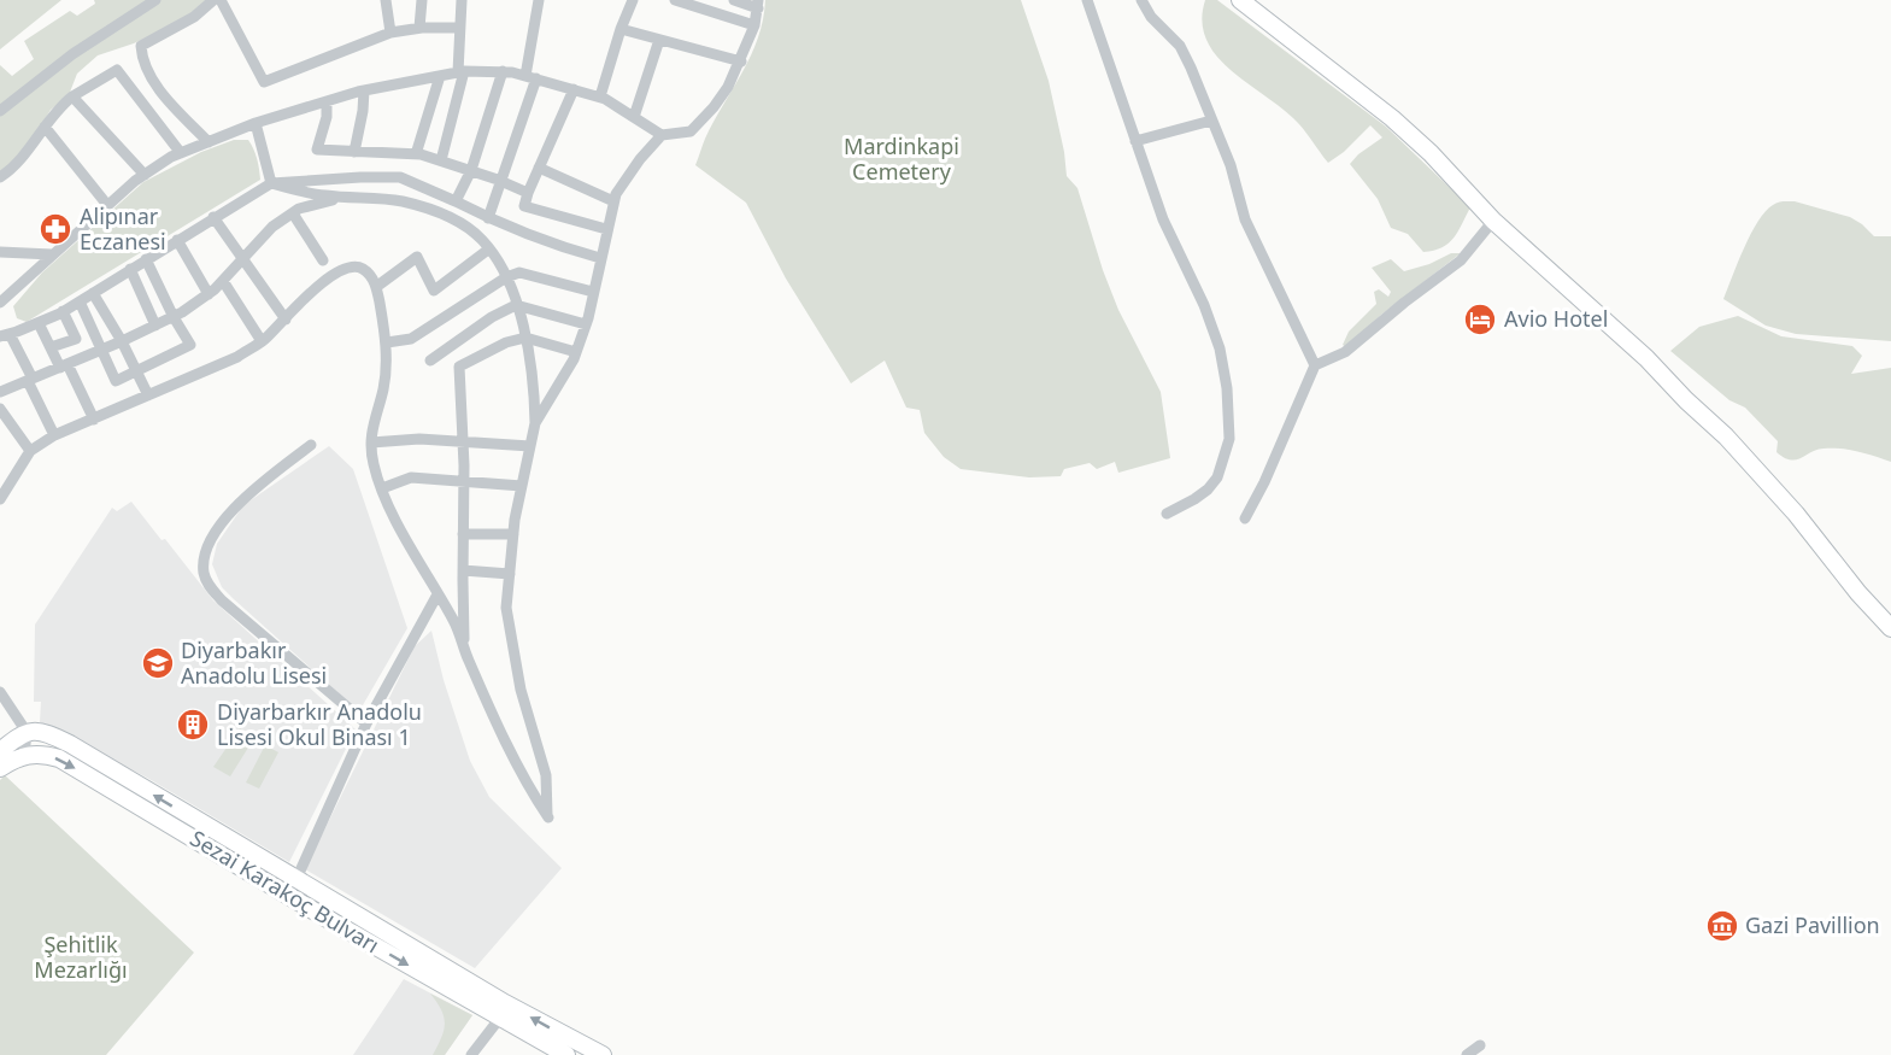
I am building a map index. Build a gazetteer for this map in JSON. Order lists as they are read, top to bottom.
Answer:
{
  "streets": {
    "street": ["Sezai Karakoç Bulvarı"]
  },
  "parks": ["Mardinkapi Cemetery", "Şehitlik Mezarlığı"],
  "places": {
    "pharmacy": ["Alipınar Eczanesi"],
    "hotel": ["Avio Hotel"],
    "school or university": ["Diyarbakır Anadolu Lisesi"],
    "building": ["Diyarbarkır Anadolu Lisesi Okul Binası 1"],
    "museum": ["Gazi Pavillion"]
  }
}
